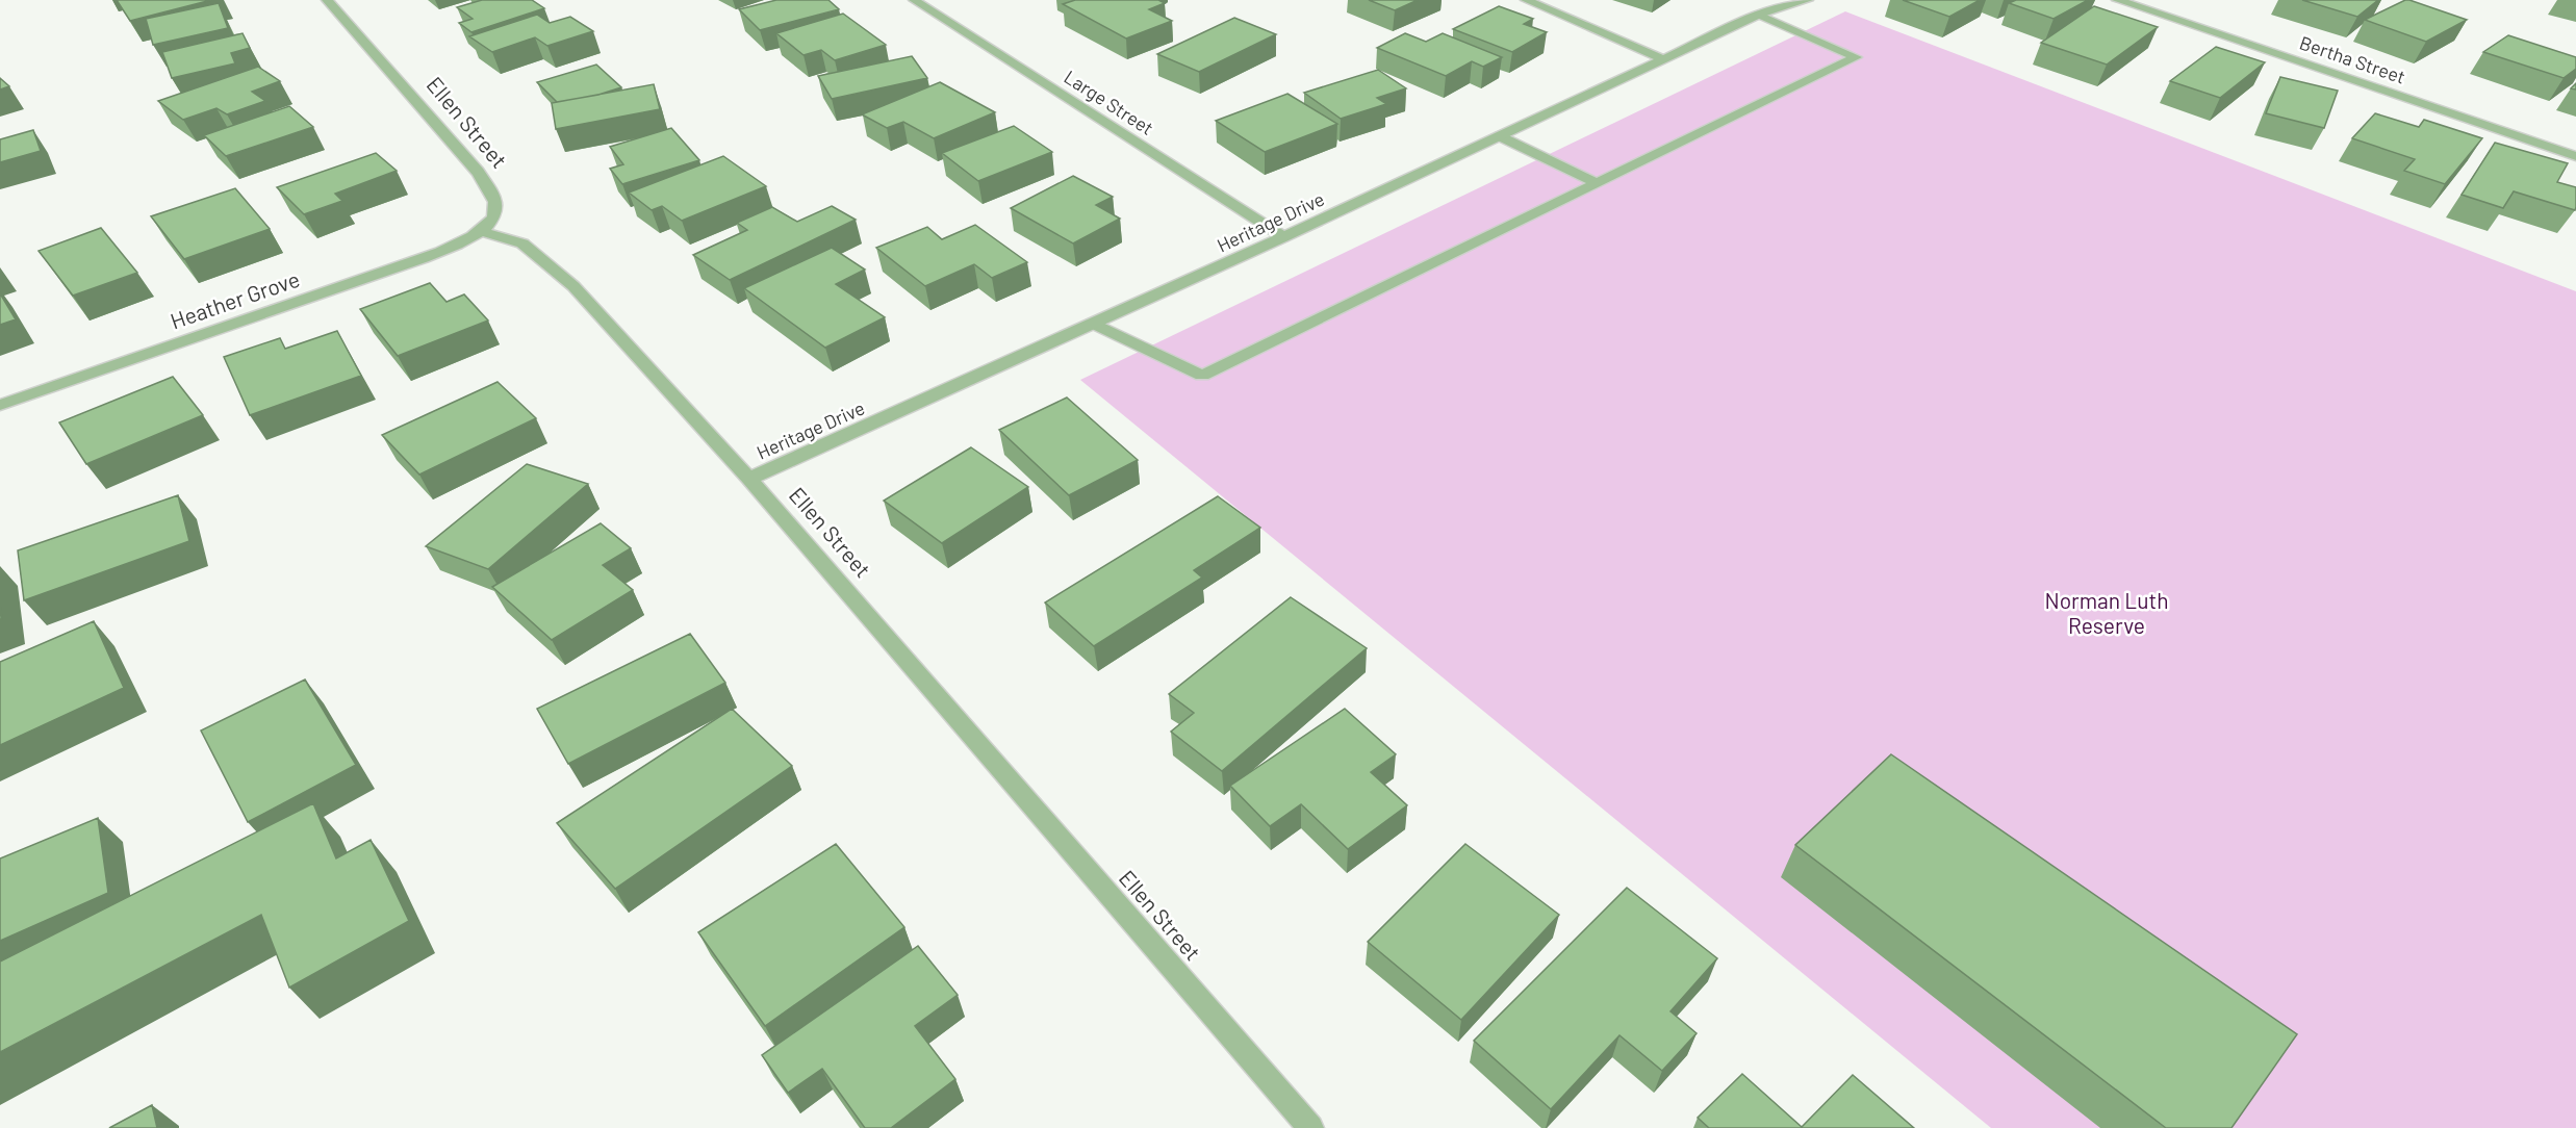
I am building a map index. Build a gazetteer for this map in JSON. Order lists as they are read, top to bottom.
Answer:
{
  "streets": {
    "street": [
      "Bertha Street",
      "Large Street",
      "Ellen Street",
      "Heritage Drive",
      "Heather Grove"
    ]
  },
  "crossings": [
    ["Large Street", "Heritage Drive"],
    ["Ellen Street", "Heritage Drive"],
    ["Ellen Street", "Heather Grove"]
  ],
  "parks": ["Norman Luth Reserve"]
}
